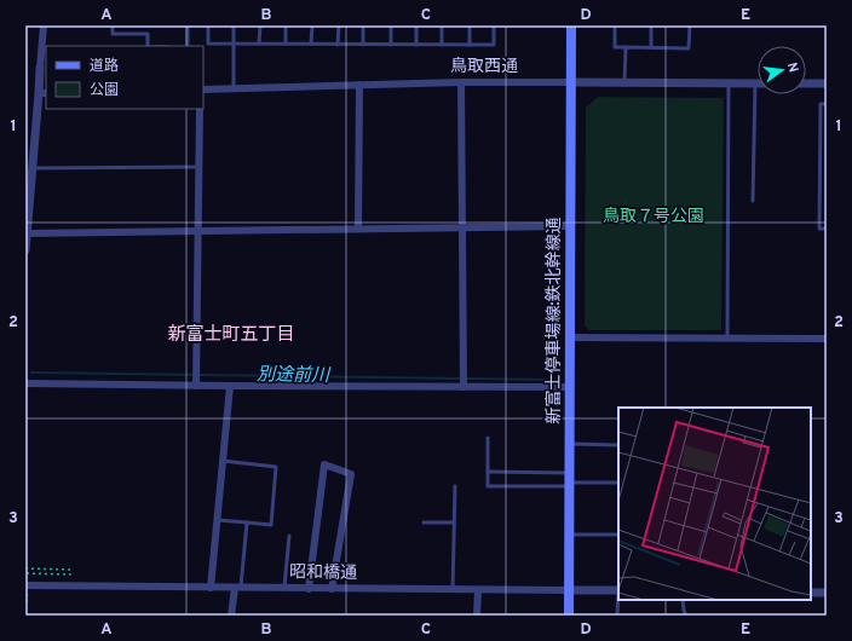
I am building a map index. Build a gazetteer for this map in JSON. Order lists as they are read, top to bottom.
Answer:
{
  "streets": {
    "main road": ["新富士停車場線:鉄北幹線通"],
    "street": ["鳥取西通", "昭和橋通"]
  },
  "crossings": [
    ["鳥取西通", "新富士停車場線:鉄北幹線通"],
    ["新富士停車場線:鉄北幹線通", "昭和橋通"]
  ],
  "districts": ["新富士町五丁目"],
  "water": ["別途前川"],
  "parks": ["鳥取７号公園"],
  "legend": ["道路", "公園"],
  "north": "right",
  "grid": {
    "columns": [
      "A",
      "B",
      "C",
      "D",
      "E"
    ],
    "rows": ["1", "2", "3"]
  }
}
